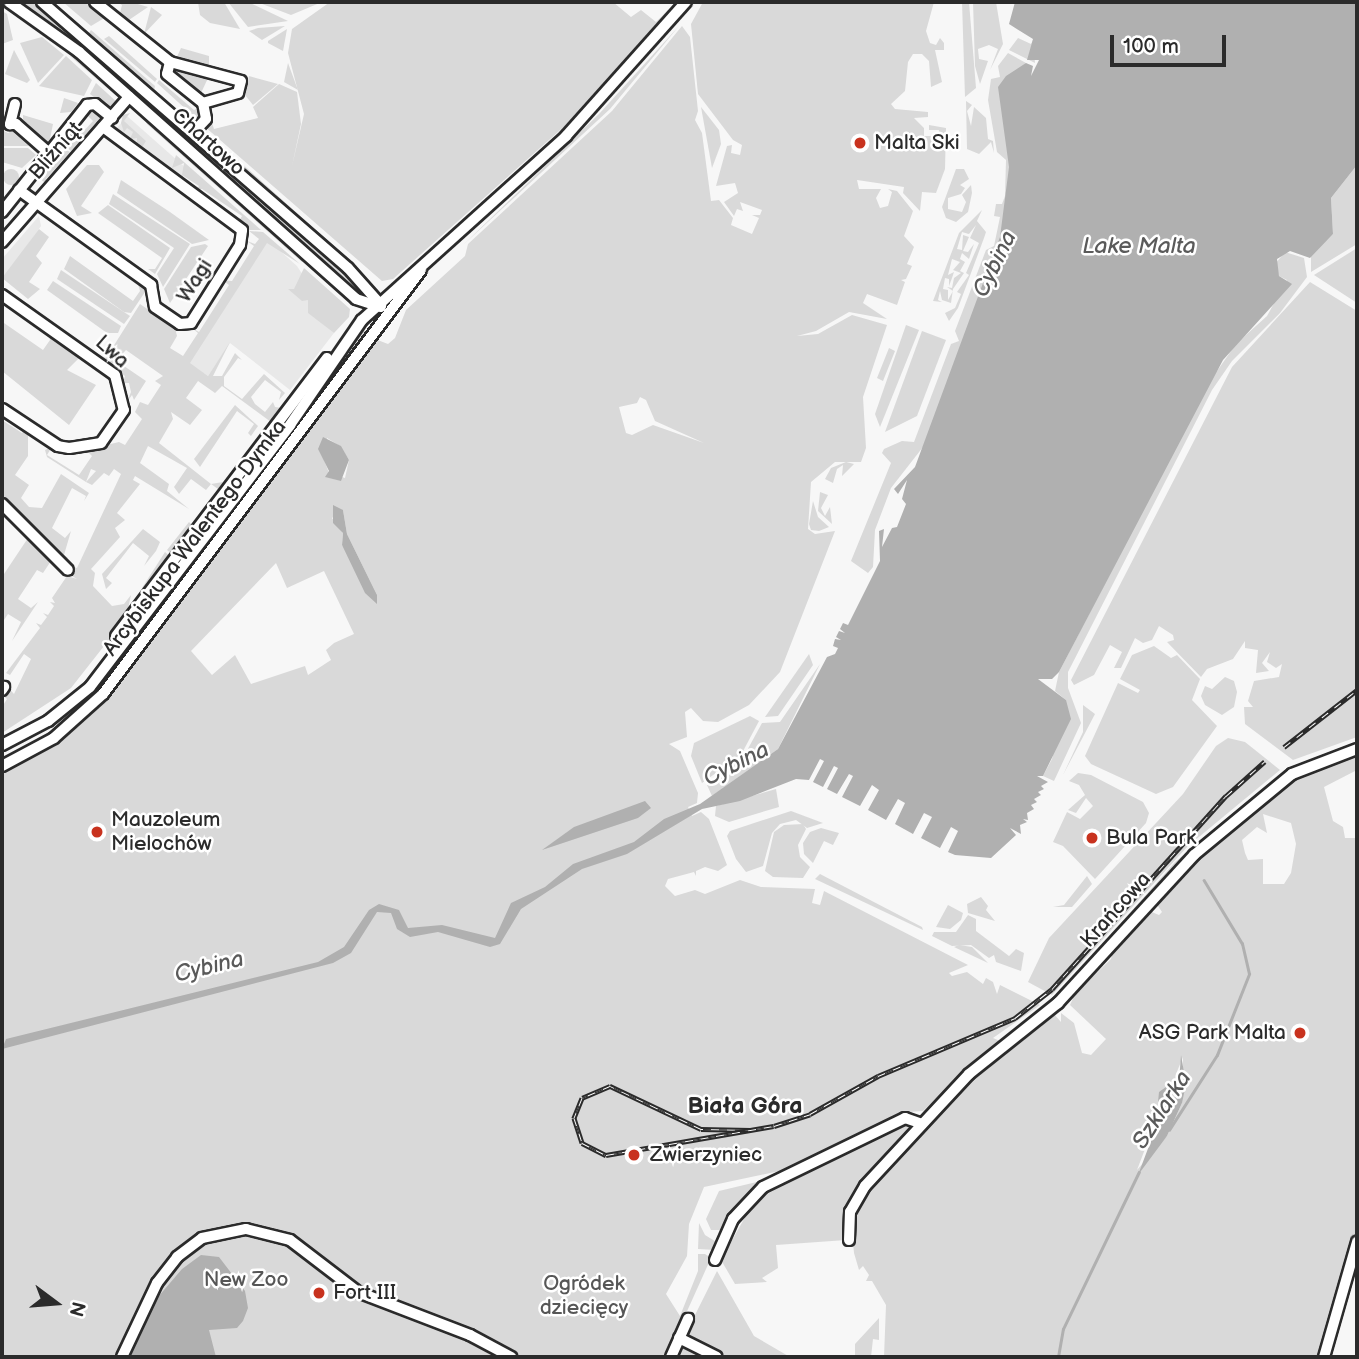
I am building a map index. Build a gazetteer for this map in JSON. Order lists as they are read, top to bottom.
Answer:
{
  "streets": {
    "street": [
      "Chartowo",
      "Bliźniąt",
      "Wagi",
      "Lwa",
      "Arcybiskupa Walentego Dymka",
      "Krańcowa"
    ]
  },
  "crossings": [
    ["Chartowo", "Bliźniąt"],
    ["Chartowo", "Arcybiskupa Walentego Dymka"],
    ["Bliźniąt", "Wagi"]
  ],
  "districts": ["Biała Góra"],
  "water": ["Lake Malta", "Cybina", "Szklarka"],
  "parks": ["New Zoo", "Ogródek dziecięcy"],
  "places": [
    "Malta Ski",
    "Mauzoleum Mielochów",
    "Bula Park",
    "ASG Park Malta",
    "Zwierzyniec",
    "Fort III"
  ],
  "scale_bar": "100 m",
  "north": "right"
}
